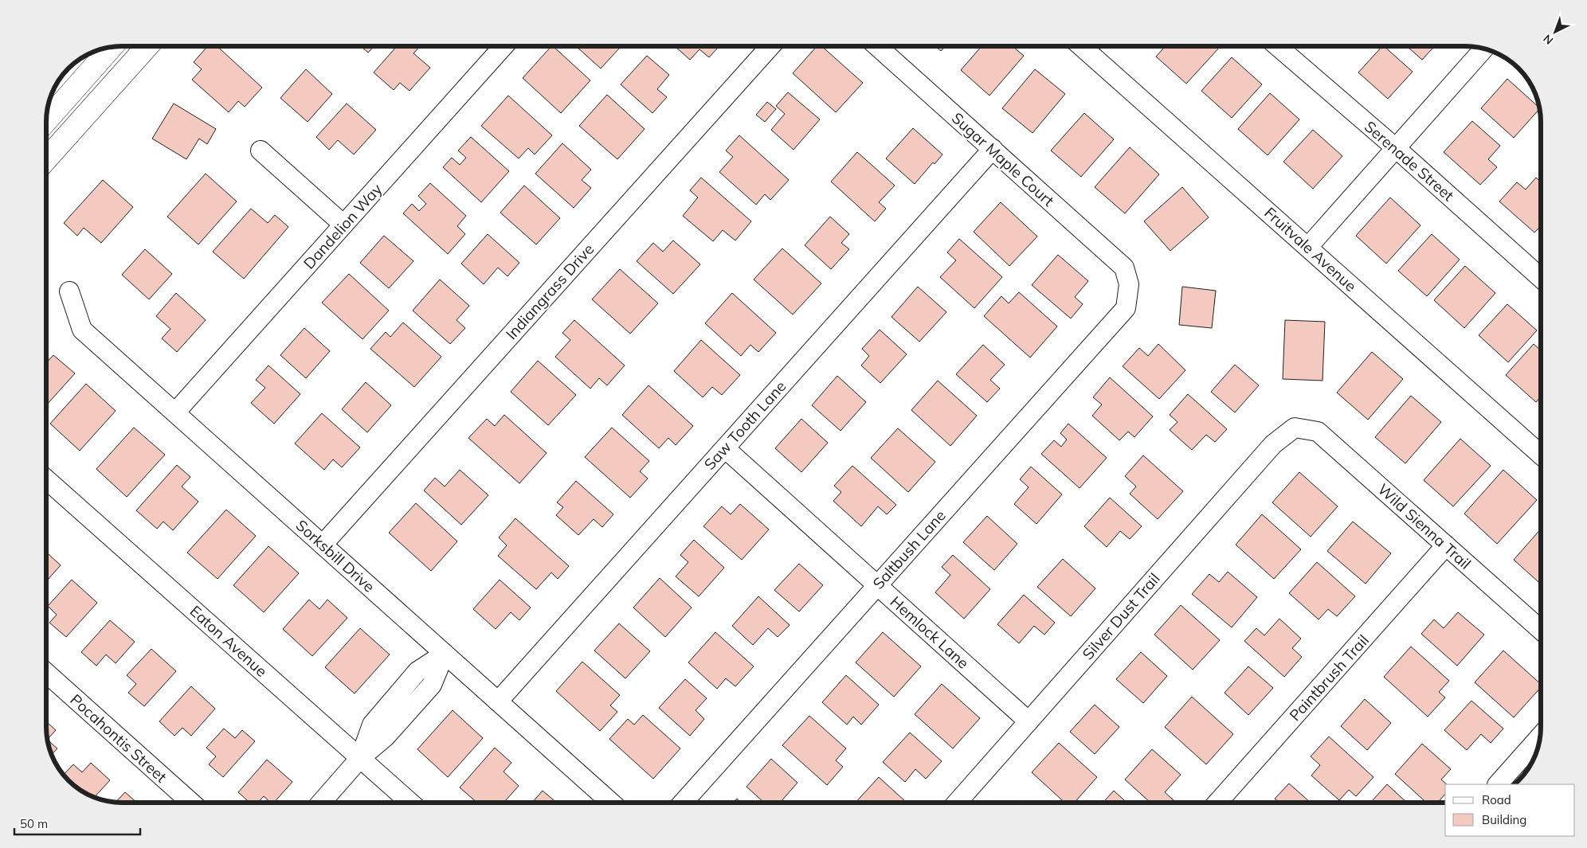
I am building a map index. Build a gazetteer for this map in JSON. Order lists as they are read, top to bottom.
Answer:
{
  "streets": {
    "street": [
      "Sugar Maple Court",
      "Serenade Street",
      "Dandelion Way",
      "Fruitvale Avenue",
      "Indiangrass Drive",
      "Saw Tooth Lane",
      "Wild Sienna Trail",
      "Saltbush Lane",
      "Sorksbill Drive",
      "Silver Dust Trail",
      "Hemlock Lane",
      "Eaton Avenue",
      "Paintbrush Trail",
      "Pocahontis Street"
    ]
  },
  "crossings": [
    ["Sugar Maple Court", "Saw Tooth Lane"],
    ["Sugar Maple Court", "Saltbush Lane"],
    ["Dandelion Way", "Sorksbill Drive"],
    ["Indiangrass Drive", "Sorksbill Drive"],
    ["Saw Tooth Lane", "Sorksbill Drive"],
    ["Saw Tooth Lane", "Hemlock Lane"],
    ["Wild Sienna Trail", "Silver Dust Trail"],
    ["Wild Sienna Trail", "Paintbrush Trail"],
    ["Saltbush Lane", "Hemlock Lane"],
    ["Silver Dust Trail", "Hemlock Lane"]
  ],
  "legend": ["Road", "Building"],
  "scale_bar": "50 m",
  "north": "bottom left"
}
